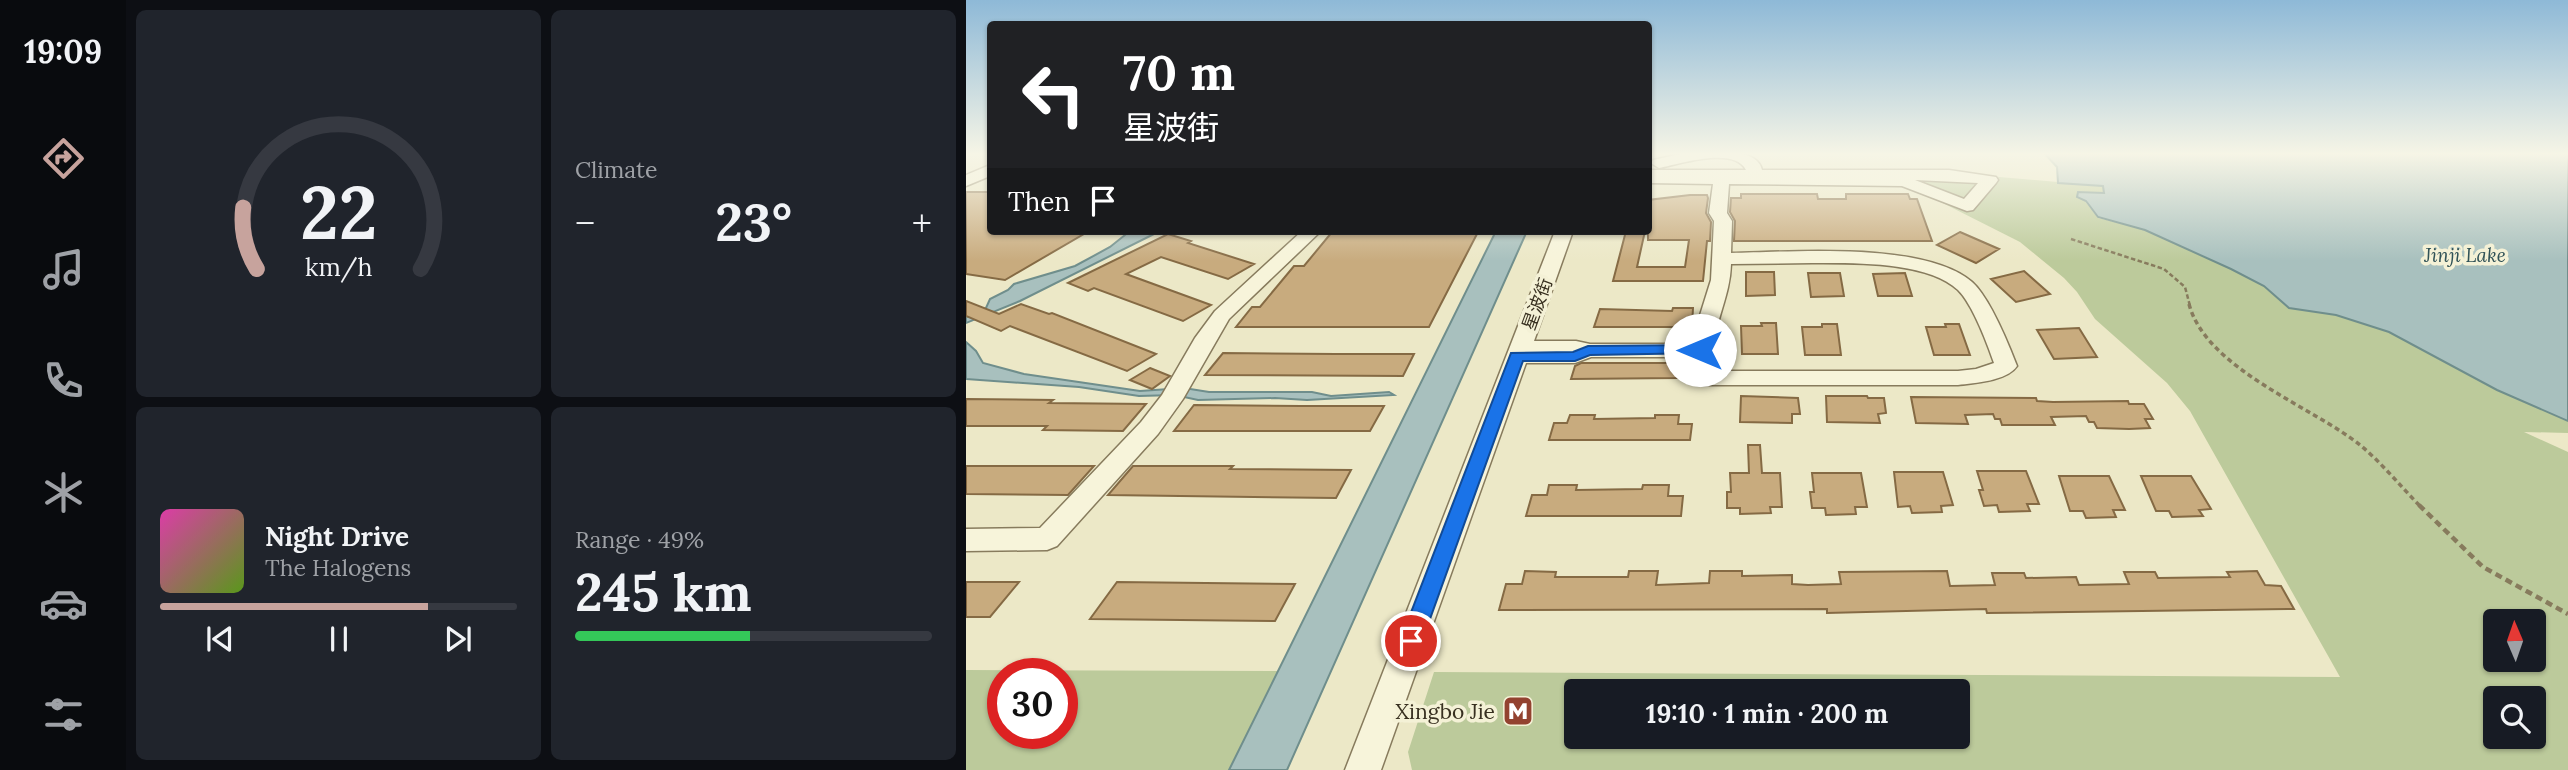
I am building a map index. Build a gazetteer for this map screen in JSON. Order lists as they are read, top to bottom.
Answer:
{
  "streets": {
    "street": ["星波街"]
  },
  "water": ["Jinji Lake"],
  "places": {
    "metro station": ["Xingbo Jie"]
  },
  "north": "top",
  "page": {
    "tabs": "19:09",
    "tile": [
      "Climate",
      ["Range · 49%", "245 km"]
    ],
    "turn": ["70 m", "星波街"],
    "then": "Then",
    "heat": ["−", "23°", "+"],
    "song": ["Night Drive", "The Halogens"],
    "limit": "30",
    "trip": "19:10 · 1 min · 200 m",
    "gauge": ["22", "km/h"]
  }
}
